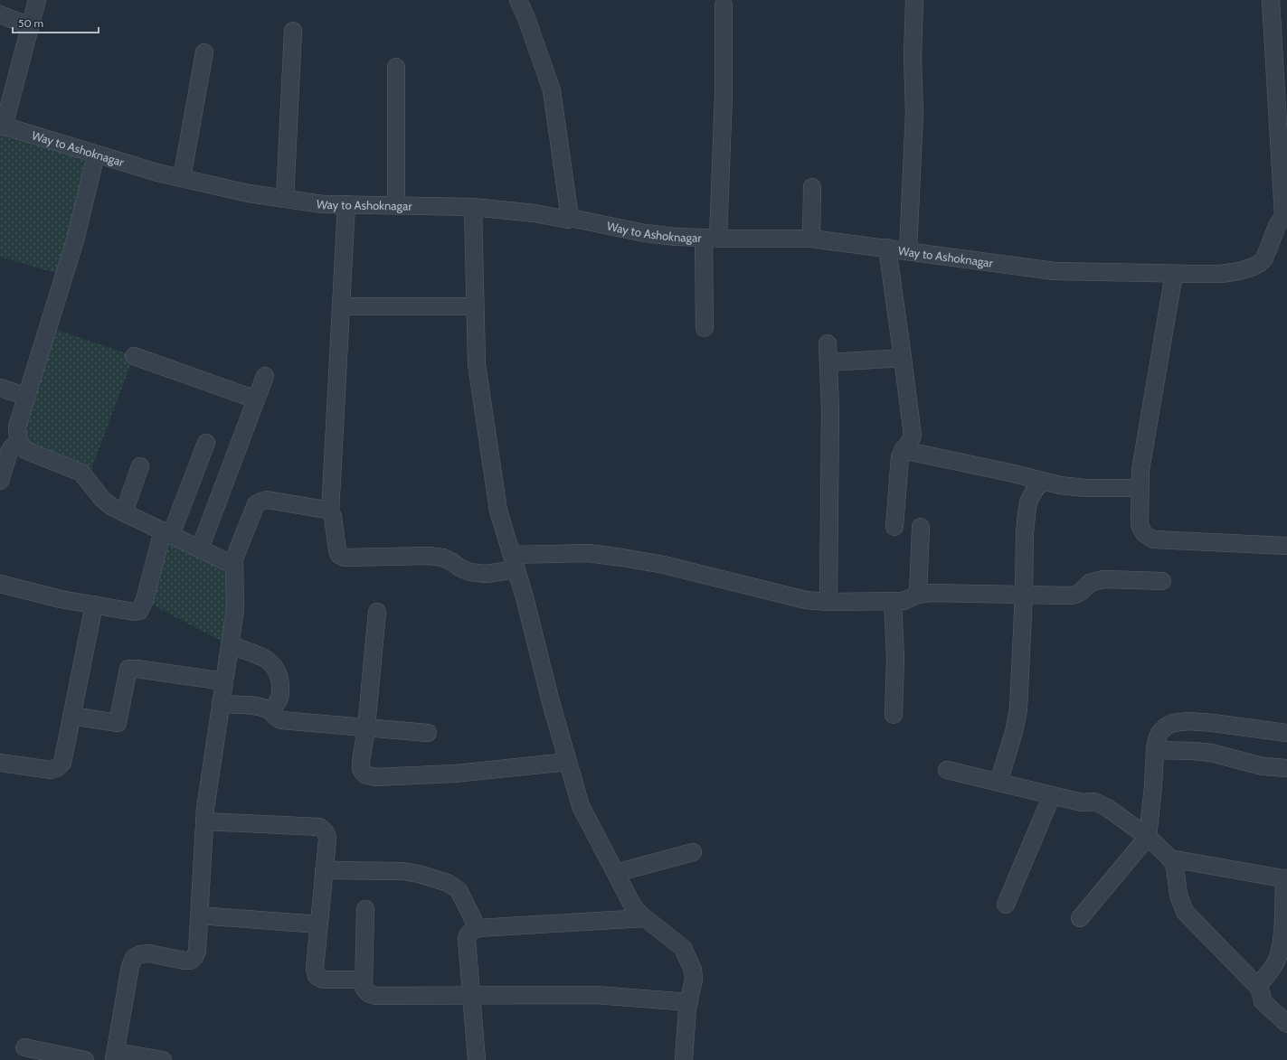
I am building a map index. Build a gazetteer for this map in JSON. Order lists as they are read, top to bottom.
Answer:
{
  "streets": {
    "street": ["Way to Ashoknagar"]
  },
  "scale_bar": "50 m"
}
